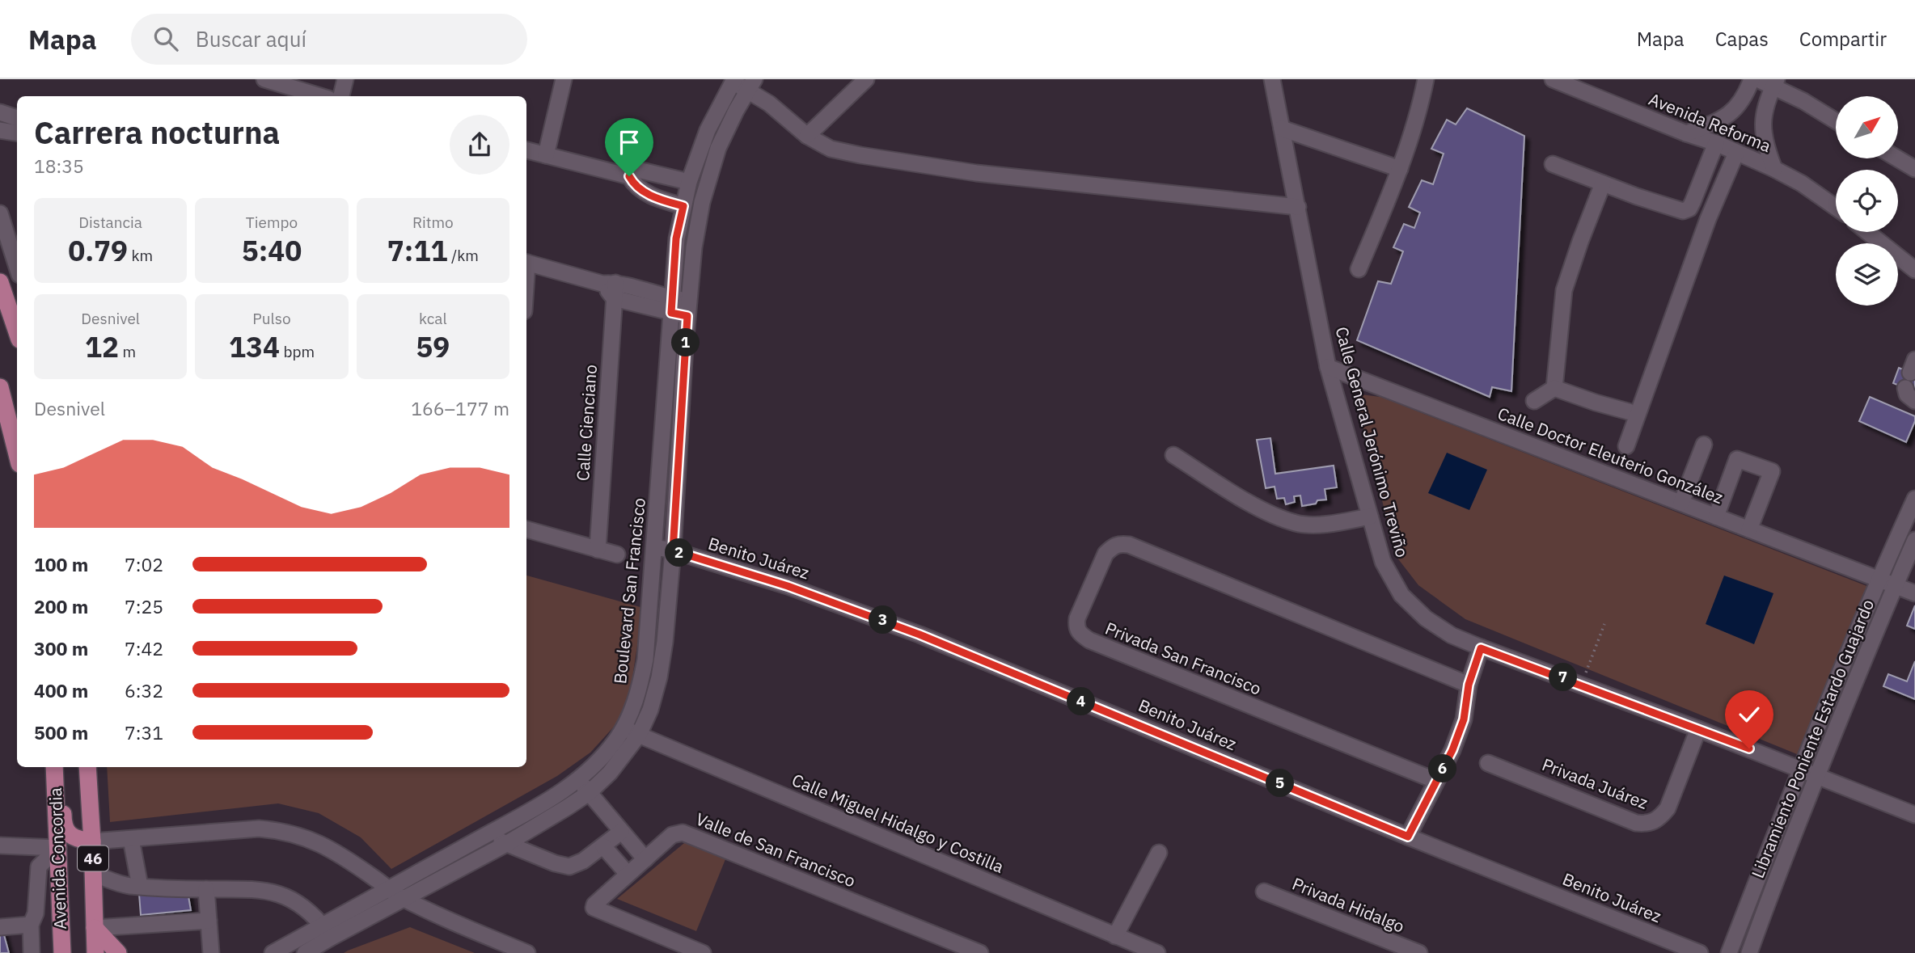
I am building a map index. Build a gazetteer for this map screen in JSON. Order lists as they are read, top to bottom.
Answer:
{
  "streets": {
    "main road": ["Avenida Concordia", "46"],
    "street": [
      "Avenida Reforma",
      "Calle Cienciano",
      "Calle General Jerónimo Treviño",
      "Calle Doctor Eleuterio González",
      "Benito Juárez",
      "Boulevard San Francisco",
      "Privada San Francisco",
      "Libramiento Poniente Estardo Guajardo",
      "Privada Juárez",
      "Calle Miguel Hidalgo y Costilla",
      "Valle de San Francisco",
      "Privada Hidalgo"
    ]
  },
  "crossings": [
    ["Calle General Jerónimo Treviño", "Calle Doctor Eleuterio González"],
    ["Calle General Jerónimo Treviño", "Libramiento Poniente Estardo Guajardo"],
    ["Calle General Jerónimo Treviño", "Privada Juárez"],
    ["Calle Doctor Eleuterio González", "Libramiento Poniente Estardo Guajardo"],
    ["Benito Juárez", "Boulevard San Francisco"],
    ["Boulevard San Francisco", "Calle Miguel Hidalgo y Costilla"]
  ],
  "north": "top right",
  "page": {
    "header": "Mapa",
    "search": "Buscar aquí",
    "nav": ["Mapa", "Capas", "Compartir"],
    "heading": ["Carrera nocturna", "18:35"],
    "stats": [
      ["Distancia", "0.79 km"],
      ["Tiempo", "5:40"],
      ["Ritmo", "7:11 /km"],
      ["Desnivel", "12 m"],
      ["Pulso", "134 bpm"],
      ["kcal", "59"]
    ],
    "pins": [
      "1",
      "2",
      "3",
      "7",
      "4",
      "6",
      "5"
    ],
    "chart": ["Desnivel", "166–177 m"],
    "list": [
      {
        "name": "100 m",
        "note": "7:02"
      },
      {
        "name": "200 m",
        "note": "7:25"
      },
      {
        "name": "300 m",
        "note": "7:42"
      },
      {
        "name": "400 m",
        "note": "6:32"
      },
      {
        "name": "500 m",
        "note": "7:31"
      }
    ]
  }
}
